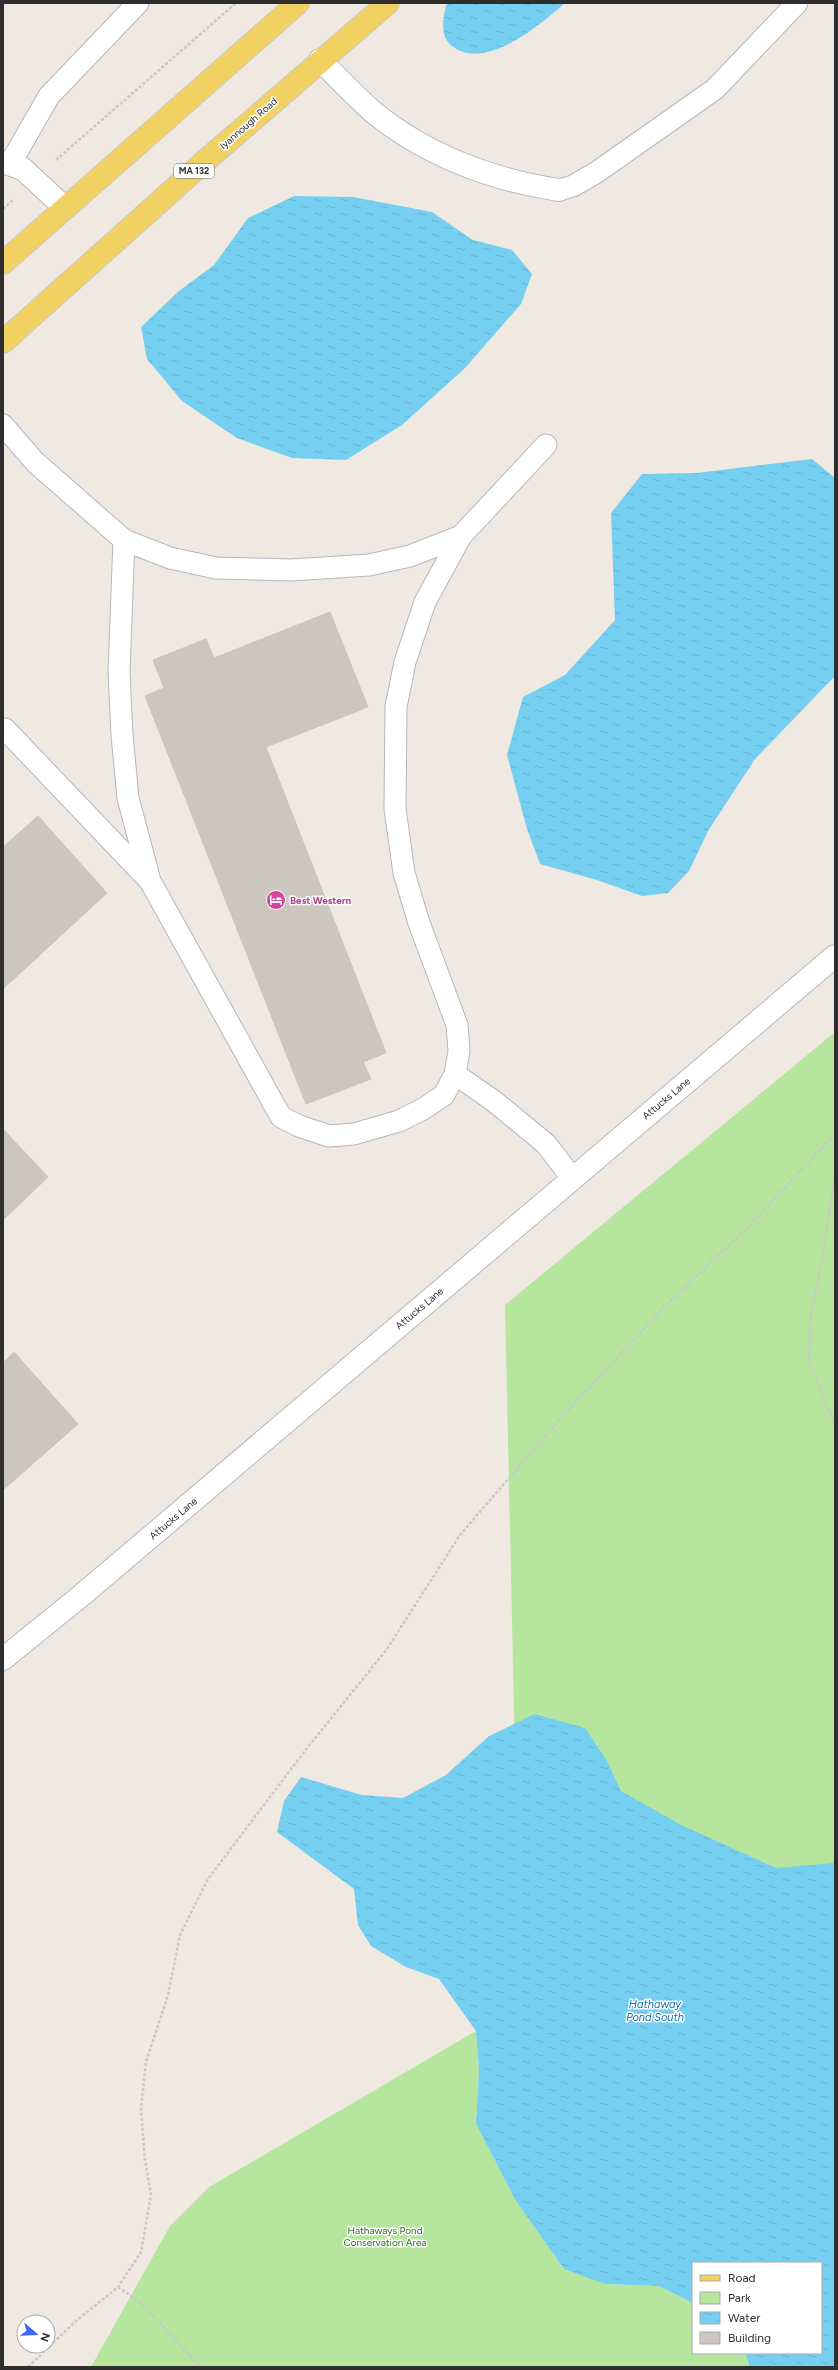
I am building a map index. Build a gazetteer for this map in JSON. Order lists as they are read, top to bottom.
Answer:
{
  "streets": {
    "main road": ["Iyannough Road", "MA 132"],
    "street": ["Attucks Lane"]
  },
  "water": ["Hathaway Pond South"],
  "parks": ["Hathaways Pond Conservation Area"],
  "places": {
    "hotel": ["Best Western"]
  },
  "legend": [
    "Road",
    "Park",
    "Water",
    "Building"
  ],
  "north": "right"
}
